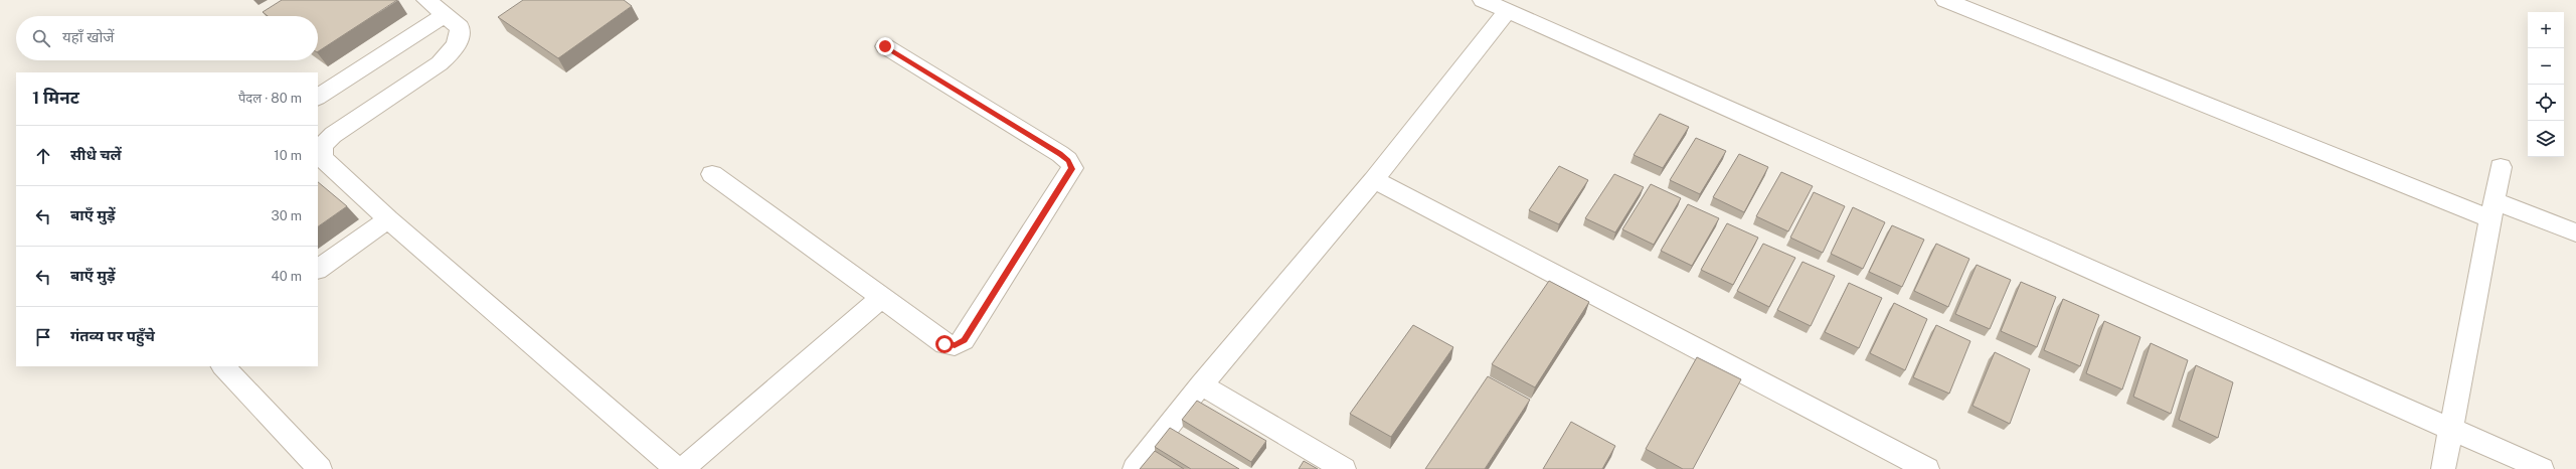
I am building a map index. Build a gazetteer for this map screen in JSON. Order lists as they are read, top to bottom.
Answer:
{
  "page": {
    "map_buttons": ["+", "−"],
    "search": "यहाँ खोजें",
    "heading": ["1 मिनट", "पैदल · 80 m"],
    "list": [
      ["सीधे चलें", "10 m"],
      ["बाएँ मुड़ें", "30 m"],
      ["बाएँ मुड़ें", "40 m"],
      "गंतव्य पर पहुँचे"
    ]
  }
}
